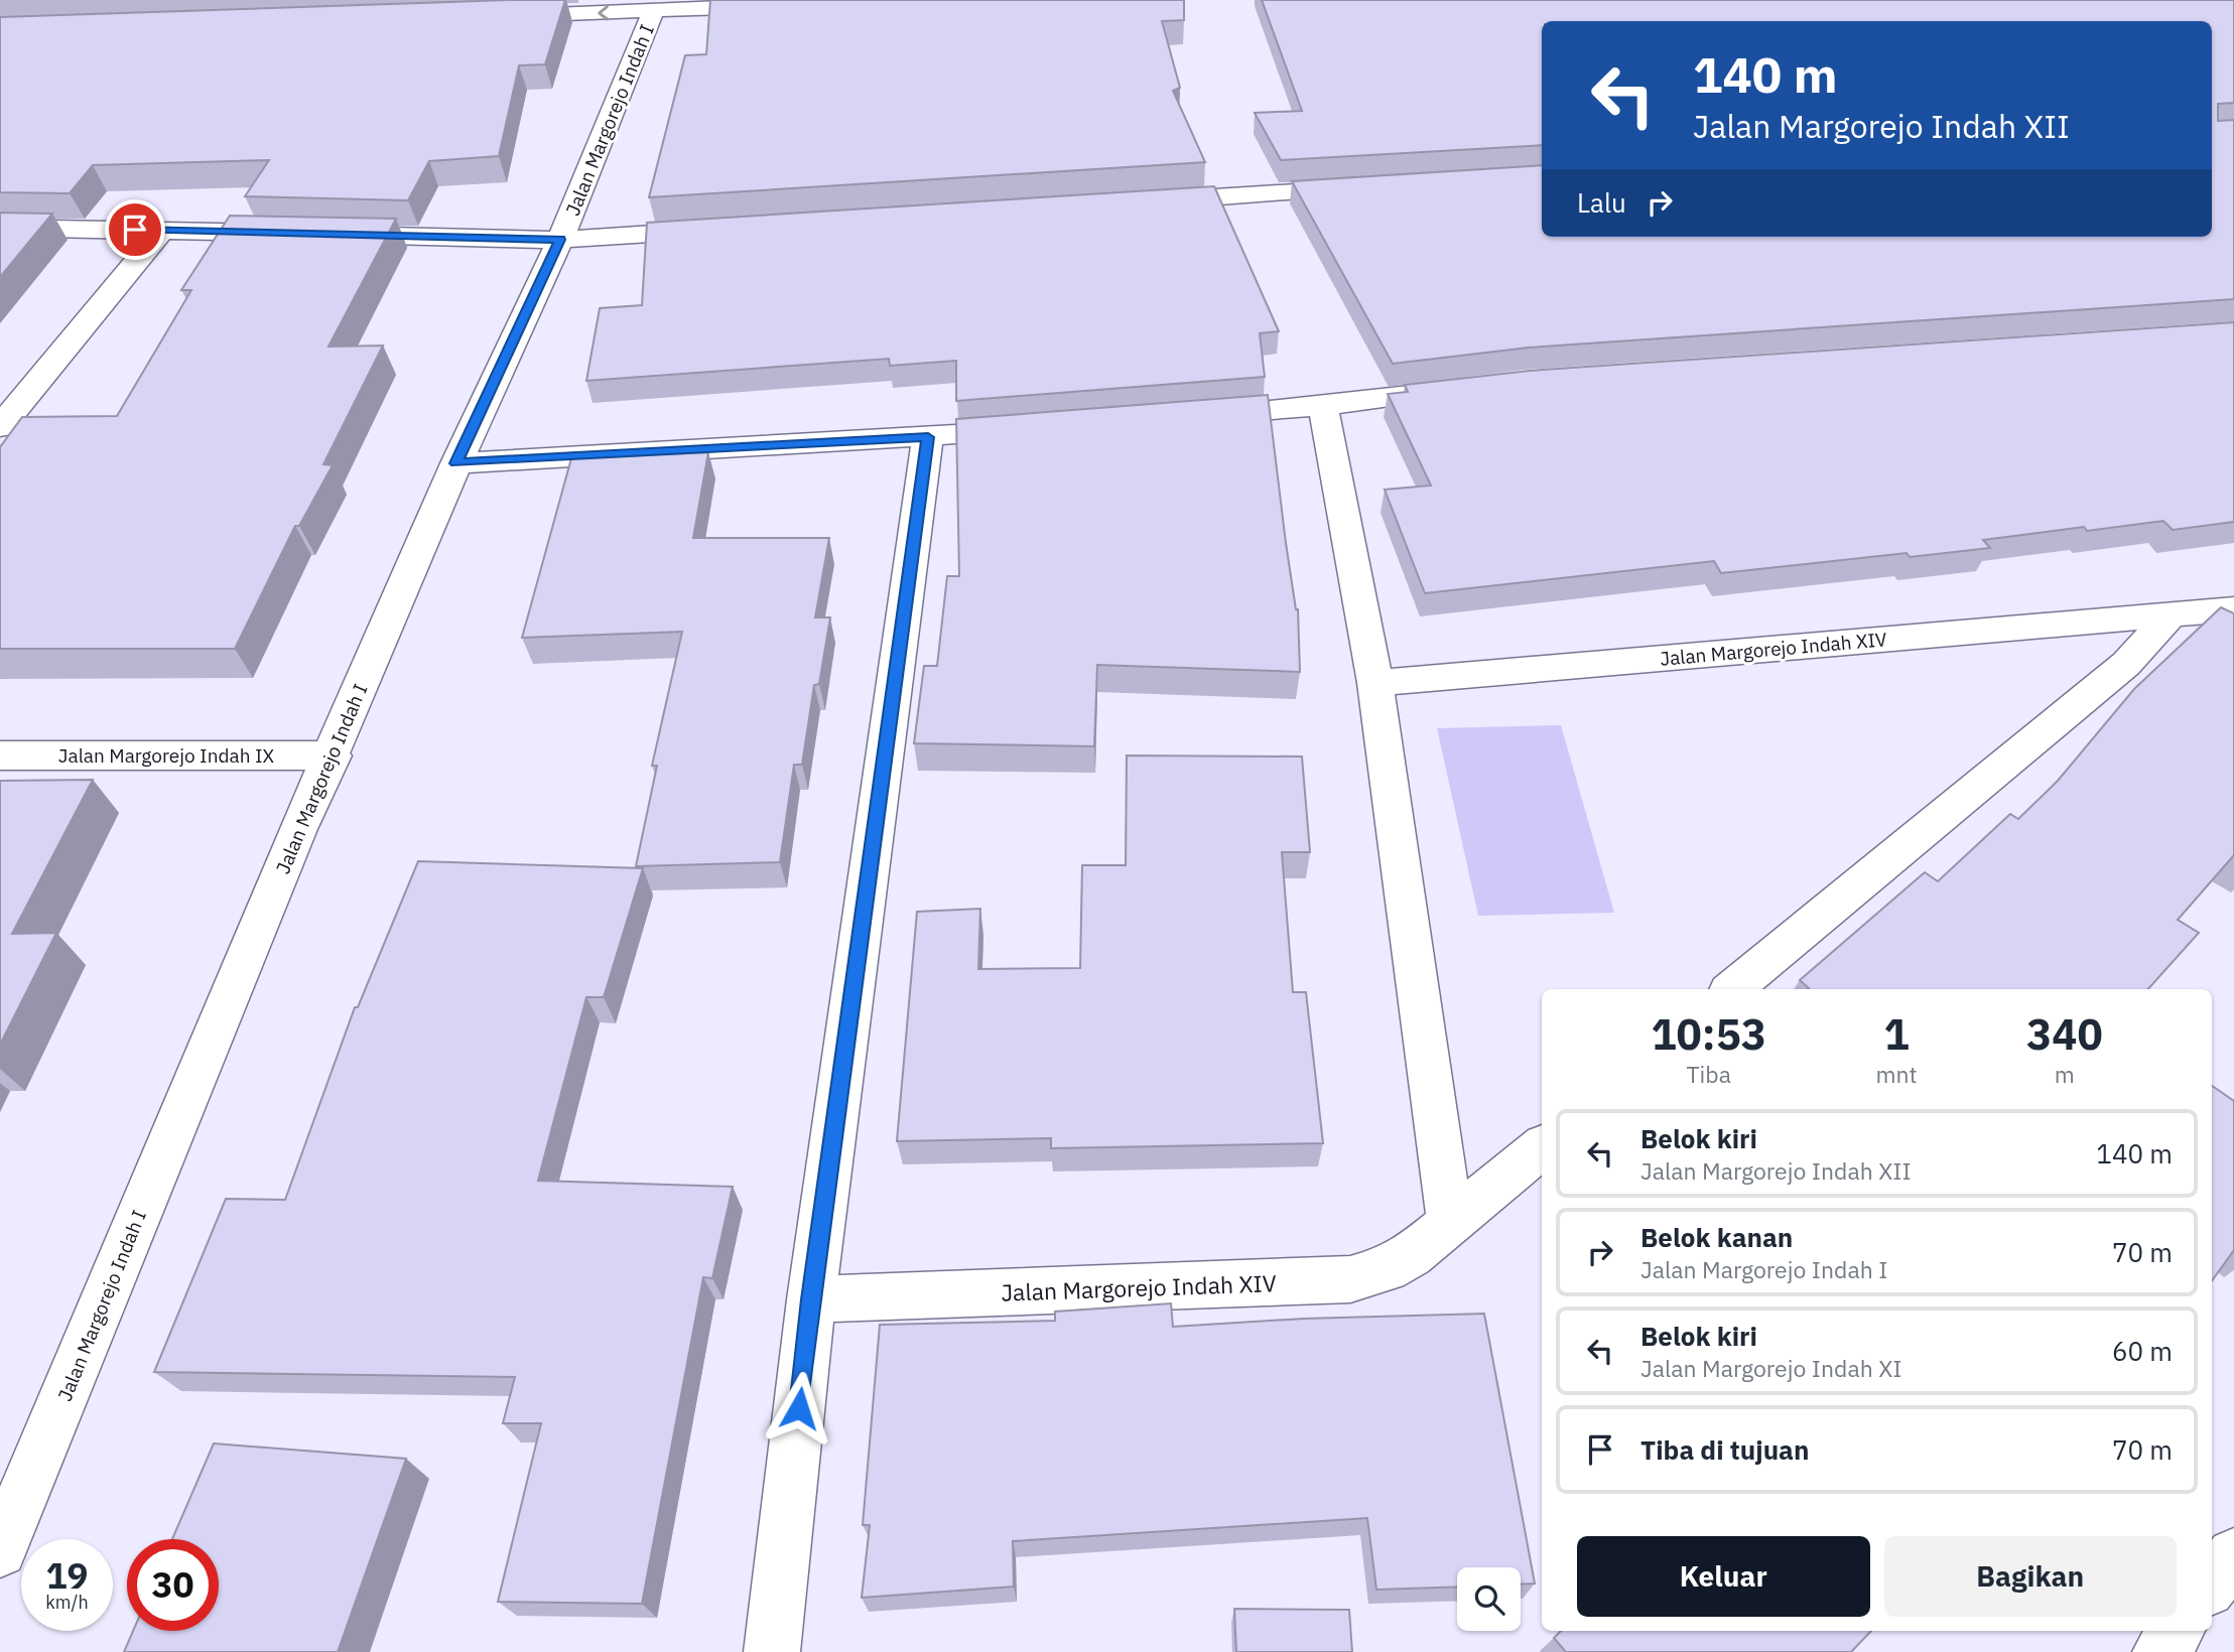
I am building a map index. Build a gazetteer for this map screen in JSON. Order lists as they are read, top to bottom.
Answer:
{
  "streets": {
    "street": ["Jalan Margorejo Indah I", "Jalan Margorejo Indah XIV", "Jalan Margorejo Indah IX"]
  },
  "crossings": [
    ["Jalan Margorejo Indah I", "Jalan Margorejo Indah IX"]
  ],
  "page": {
    "turn": ["140 m", "Jalan Margorejo Indah XII"],
    "then": "Lalu",
    "eta": [
      "10:53",
      "Tiba",
      "1",
      "mnt",
      "340",
      "m"
    ],
    "list": [
      {
        "name": "Belok kiri",
        "note": "Jalan Margorejo Indah XII",
        "value": "140 m"
      },
      {
        "name": "Belok kanan",
        "note": "Jalan Margorejo Indah I",
        "value": "70 m"
      },
      {
        "name": "Belok kiri",
        "note": "Jalan Margorejo Indah XI",
        "value": "60 m"
      },
      {
        "name": "Tiba di tujuan",
        "value": "70 m"
      }
    ],
    "buttons": ["Keluar", "Bagikan"],
    "speed": "19 km/h",
    "limit": "30"
  }
}
